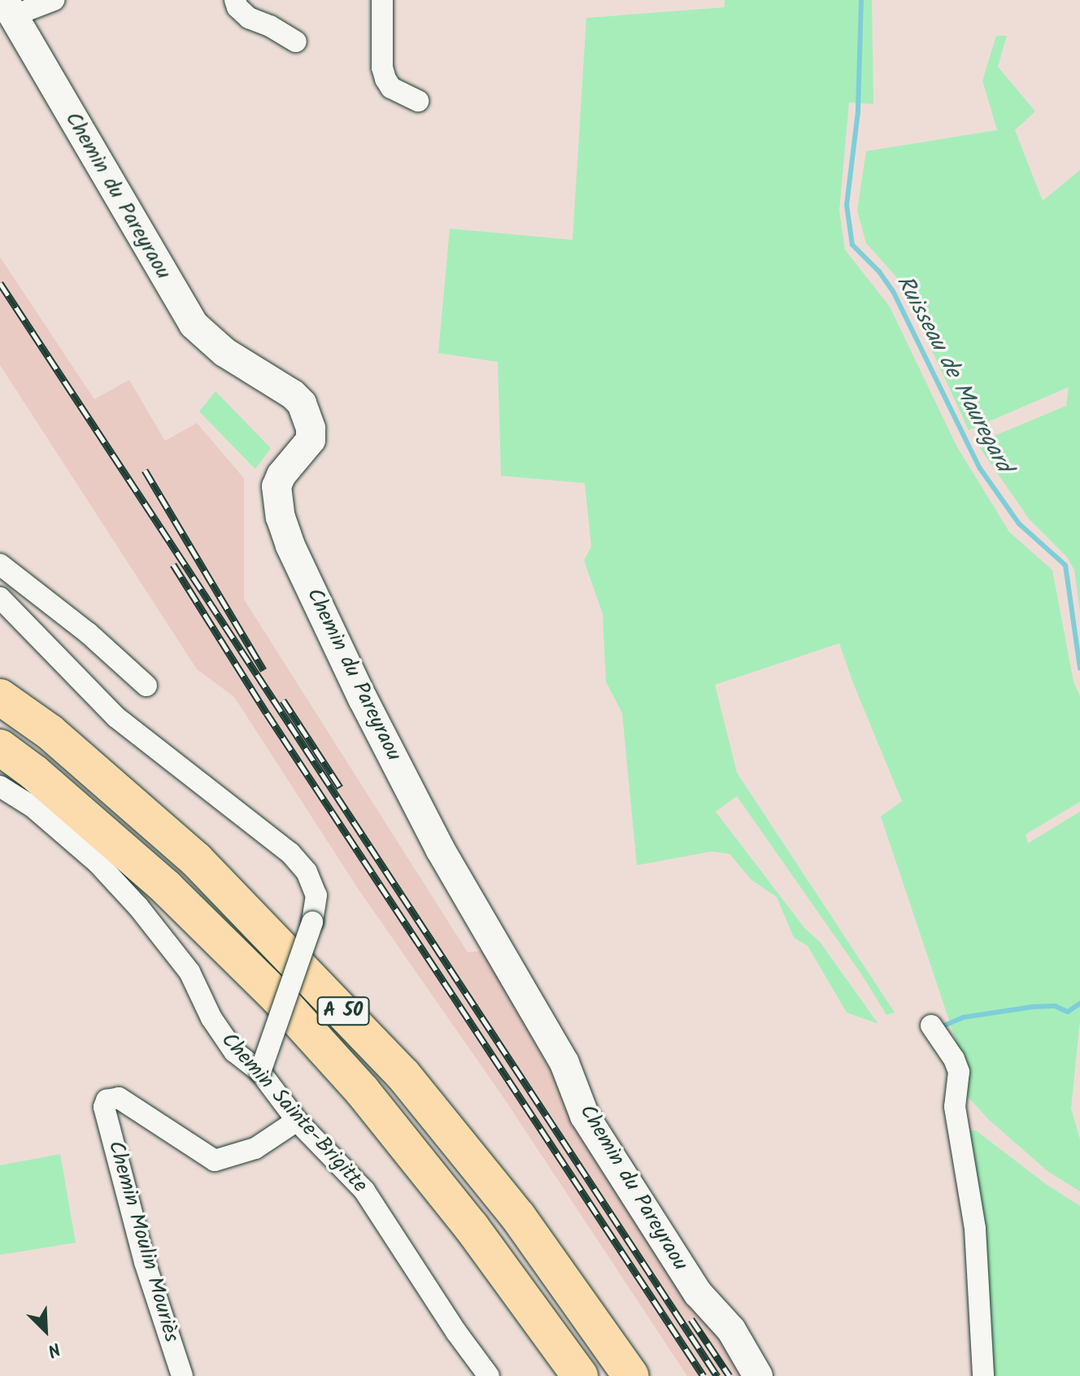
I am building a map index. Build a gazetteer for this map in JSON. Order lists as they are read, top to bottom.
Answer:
{
  "streets": {
    "highway": ["A 50"],
    "street": ["Chemin du Pareyraou", "Chemin Sainte-Brigitte", "Chemin Moulin Mouriès"]
  },
  "crossings": [
    ["Chemin Sainte-Brigitte", "Chemin Moulin Mouriès"]
  ],
  "water": ["Ruisseau de Mauregard"],
  "north": "bottom right"
}
